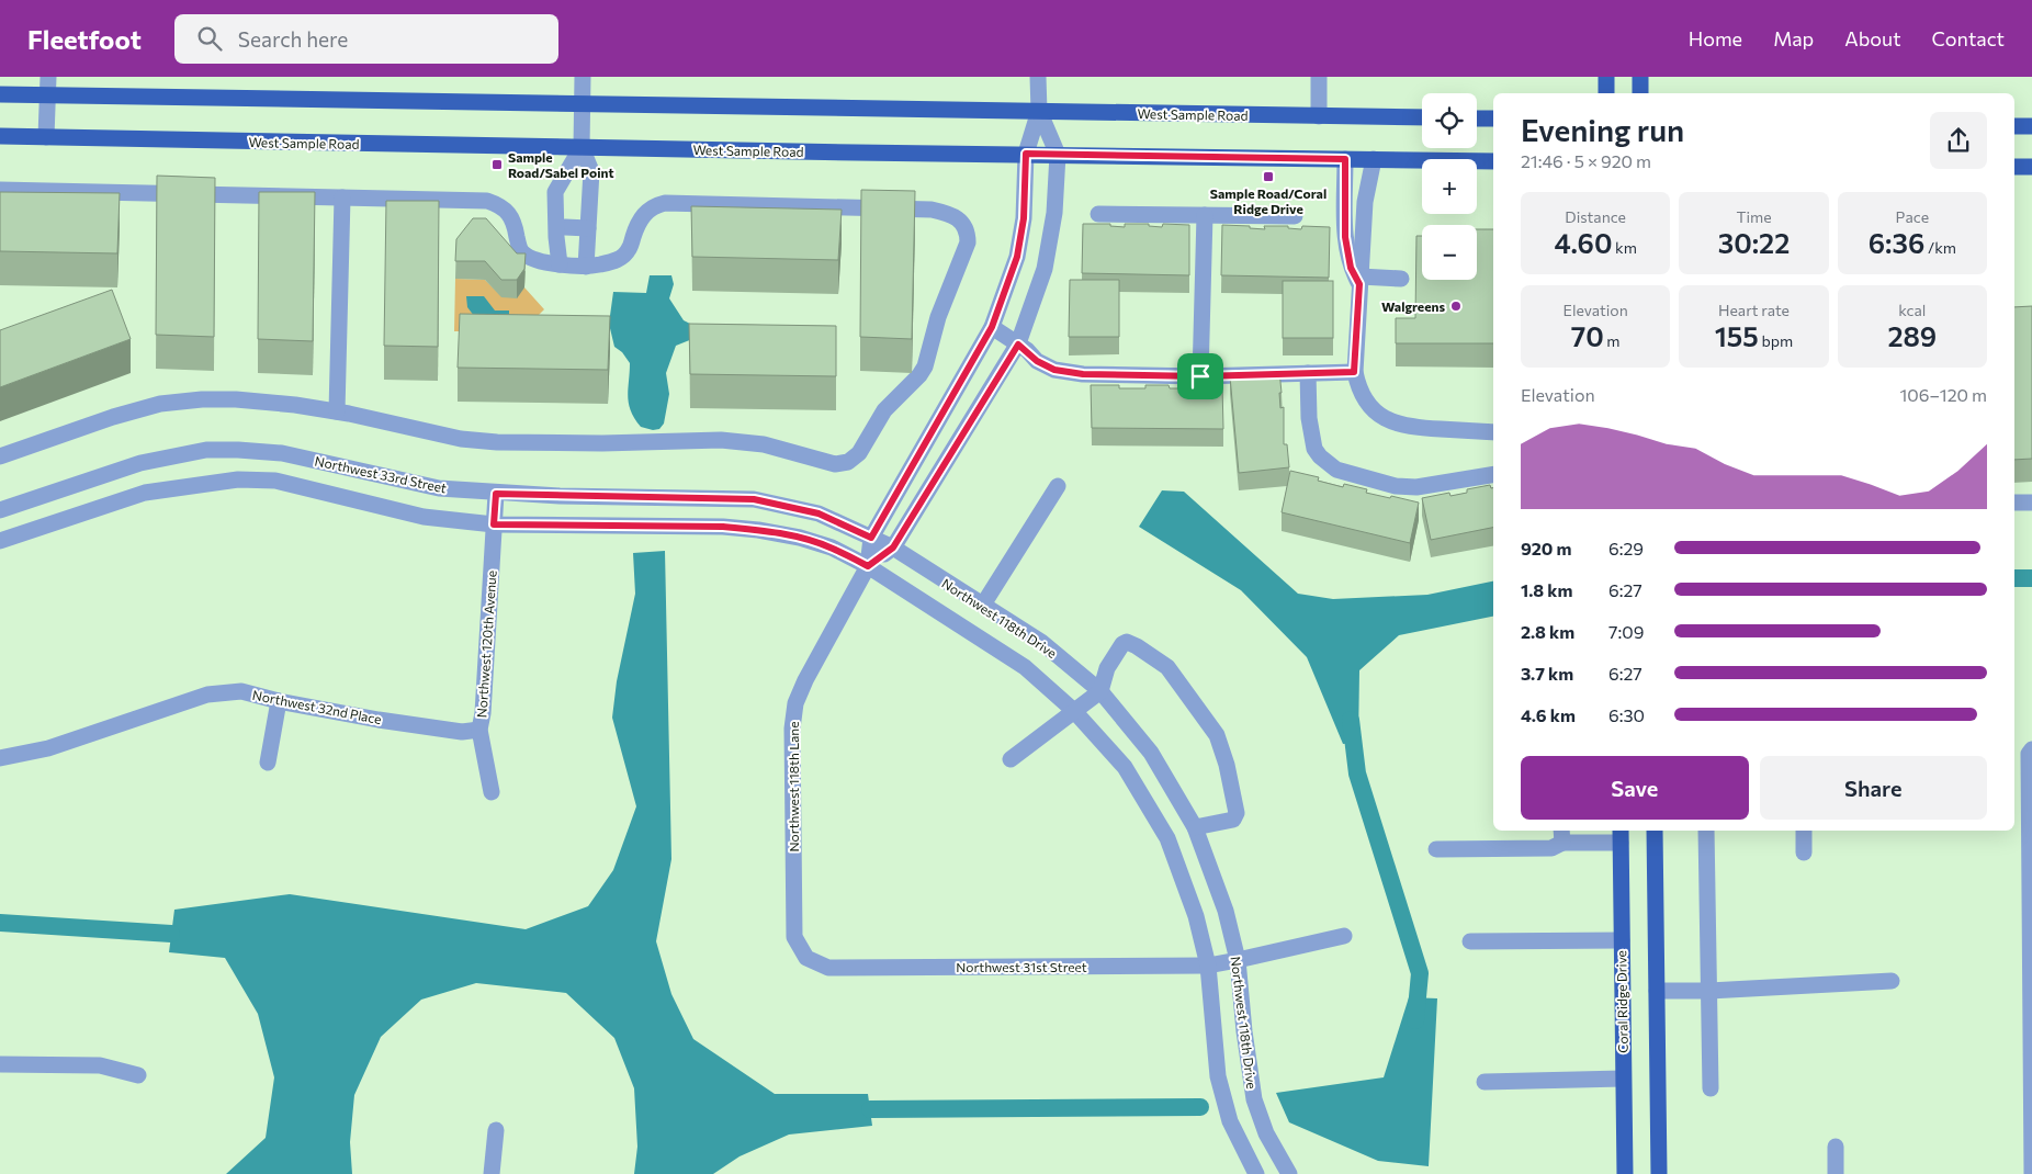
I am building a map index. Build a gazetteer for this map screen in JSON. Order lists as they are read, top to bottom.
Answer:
{
  "streets": {
    "main road": ["West Sample Road", "Coral Ridge Drive"],
    "street": [
      "Northwest 33rd Street",
      "Northwest 118th Drive",
      "Northwest 120th Avenue",
      "Northwest 32nd Place",
      "Northwest 118th Lane",
      "Northwest 31st Street"
    ]
  },
  "crossings": [
    ["Northwest 33rd Street", "Northwest 118th Drive"],
    ["Northwest 33rd Street", "Northwest 120th Avenue"],
    ["Northwest 118th Drive", "Northwest 118th Lane"],
    ["Northwest 118th Drive", "Northwest 31st Street"],
    ["Northwest 120th Avenue", "Northwest 32nd Place"],
    ["Northwest 118th Lane", "Northwest 31st Street"]
  ],
  "places": {
    "transit": ["Sample Road/Sabel Point", "Sample Road/Coral Ridge Drive"],
    "other": ["Walgreens"]
  },
  "page": {
    "header": "Fleetfoot",
    "search": "Search here",
    "nav": [
      "Home",
      "Map",
      "About",
      "Contact"
    ],
    "map_buttons": ["+", "−"],
    "heading": ["Evening run", "21:46 · 5 × 920 m"],
    "stats": [
      ["Distance", "4.60 km"],
      ["Time", "30:22"],
      ["Pace", "6:36 /km"],
      ["Elevation", "70 m"],
      ["Heart rate", "155 bpm"],
      ["kcal", "289"]
    ],
    "chart": ["Elevation", "106–120 m"],
    "list": [
      {
        "name": "920 m",
        "note": "6:29"
      },
      {
        "name": "1.8 km",
        "note": "6:27"
      },
      {
        "name": "2.8 km",
        "note": "7:09"
      },
      {
        "name": "3.7 km",
        "note": "6:27"
      },
      {
        "name": "4.6 km",
        "note": "6:30"
      }
    ],
    "buttons": ["Save", "Share"]
  }
}
